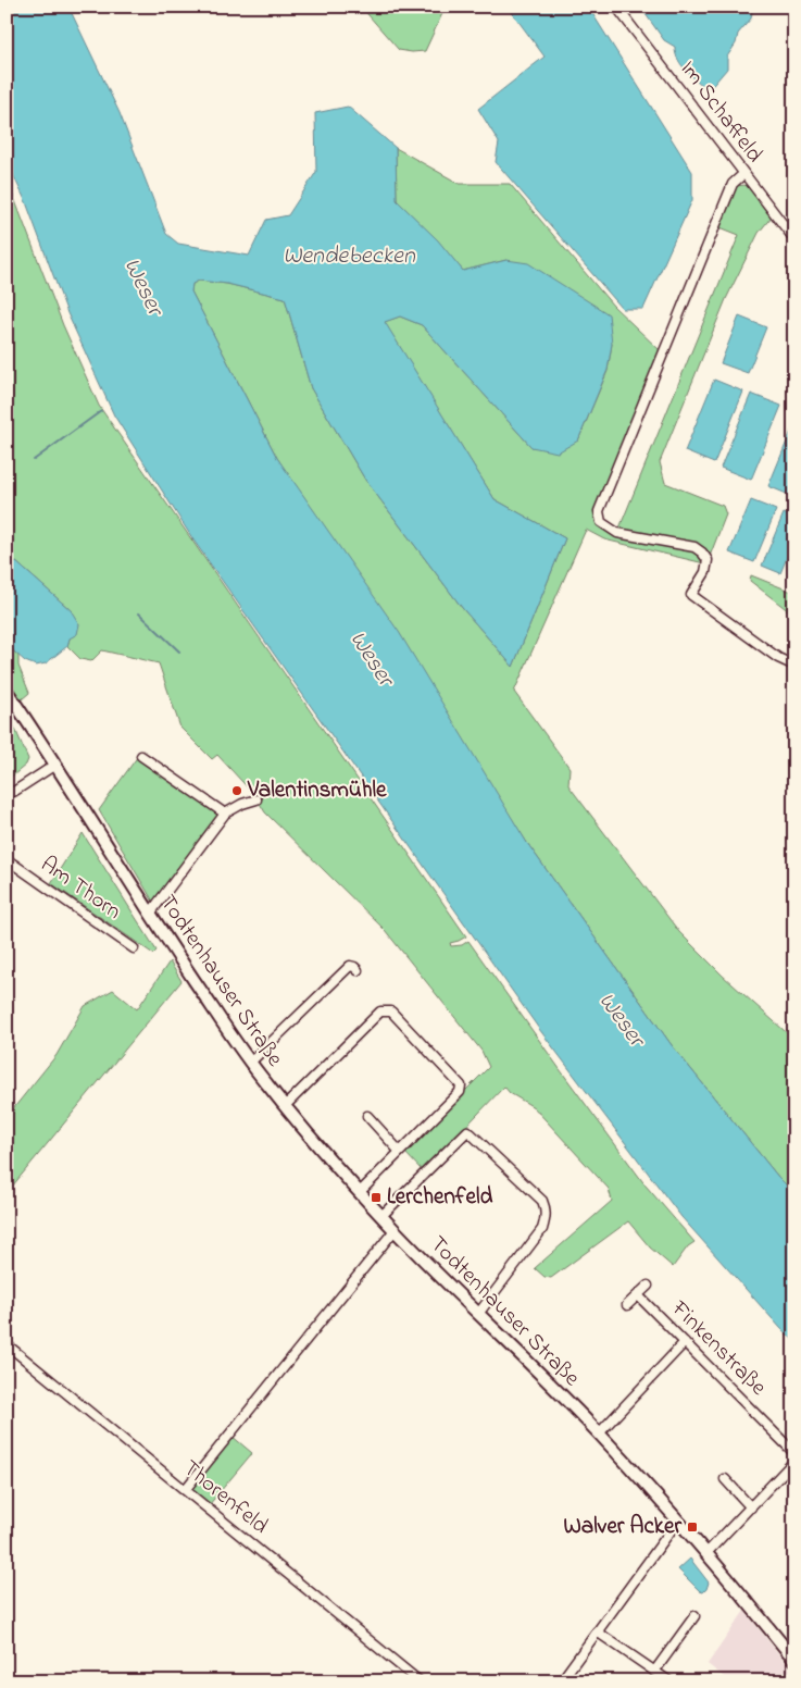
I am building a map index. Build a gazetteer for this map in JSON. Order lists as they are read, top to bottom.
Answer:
{
  "streets": {
    "main road": ["Todtenhauser Straße"],
    "street": [
      "Im Schaffeld",
      "Am Thorn",
      "Finkenstraße",
      "Thorenfeld"
    ]
  },
  "water": ["Wendebecken", "Weser"],
  "places": {
    "other": ["Valentinsmühle"],
    "transit": ["Lerchenfeld", "Walver Acker"]
  }
}
